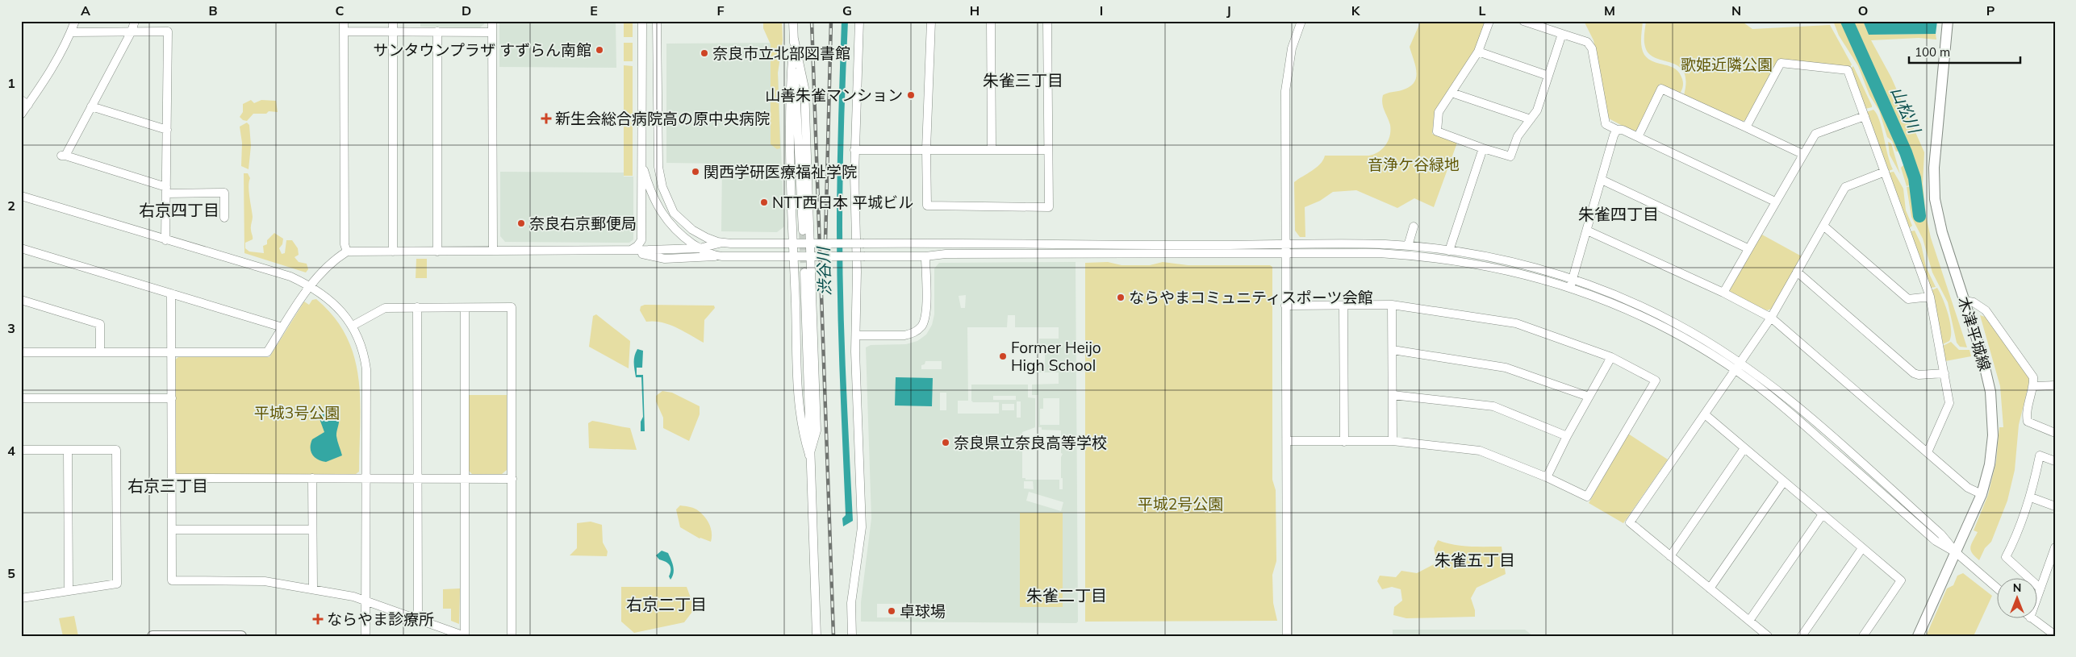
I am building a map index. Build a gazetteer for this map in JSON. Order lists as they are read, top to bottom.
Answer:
{
  "streets": {
    "main road": ["木津平城線"]
  },
  "districts": [
    "朱雀三丁目",
    "右京四丁目",
    "朱雀四丁目",
    "右京三丁目",
    "朱雀五丁目",
    "朱雀二丁目",
    "右京二丁目"
  ],
  "water": ["山松川", "渋谷川"],
  "parks": [
    "歌姫近隣公園",
    "音浄ケ谷緑地",
    "平城3号公園",
    "平城2号公園"
  ],
  "places": {
    "other": [
      "サンタウンプラザ すずらん南館",
      "奈良市立北部図書館",
      "山善朱雀マンション",
      "関西学研医療福祉学院",
      "NTT西日本 平城ビル",
      "奈良右京郵便局",
      "ならやまコミュニティスポーツ会館",
      "Former Heijo High School",
      "奈良県立奈良高等学校",
      "卓球場"
    ],
    "health": ["新生会総合病院高の原中央病院", "ならやま診療所"]
  },
  "scale_bar": "100 m",
  "north": "top",
  "grid": {
    "columns": [
      "A",
      "B",
      "C",
      "D",
      "E",
      "F",
      "G",
      "H",
      "I",
      "J",
      "K",
      "L",
      "M",
      "N",
      "O",
      "P"
    ],
    "rows": [
      "1",
      "2",
      "3",
      "4",
      "5"
    ]
  }
}
